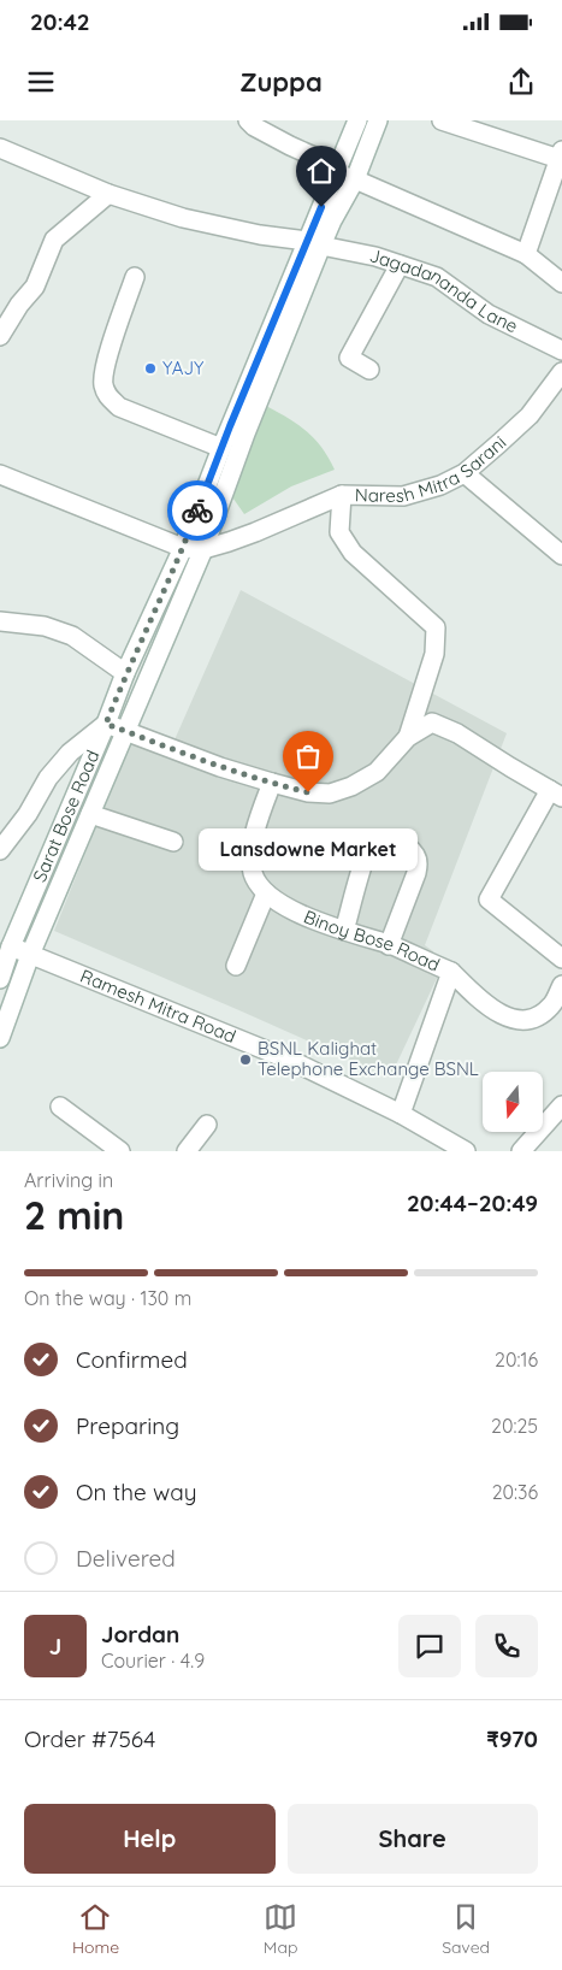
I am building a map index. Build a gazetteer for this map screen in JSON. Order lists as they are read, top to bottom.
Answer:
{
  "streets": {
    "street": [
      "Jagadananda Lane",
      "Naresh Mitra Sarani",
      "Sarat Bose Road",
      "Binoy Bose Road",
      "Ramesh Mitra Road"
    ]
  },
  "crossings": [
    ["Jagadananda Lane", "Sarat Bose Road"],
    ["Sarat Bose Road", "Ramesh Mitra Road"],
    ["Binoy Bose Road", "Ramesh Mitra Road"]
  ],
  "places": ["YAJY", "Lansdowne Market", "BSNL Kalighat Telephone Exchange BSNL"],
  "north": "bottom",
  "page": {
    "status": "20:42",
    "header": "Zuppa",
    "bubble": "Lansdowne Market",
    "heading": ["2 min", "Arriving in", "20:44–20:49"],
    "panel": [
      "Jordan",
      "Courier · 4.9",
      "Order #7564",
      "₹970"
    ],
    "bar": "On the way · 130 m",
    "list": [
      ["Confirmed", "20:16"],
      ["Preparing", "20:25"],
      ["On the way", "20:36"],
      "Delivered"
    ],
    "round": "J",
    "buttons": ["Help", "Share"],
    "tabs": ["Home", "Map", "Saved"]
  }
}
